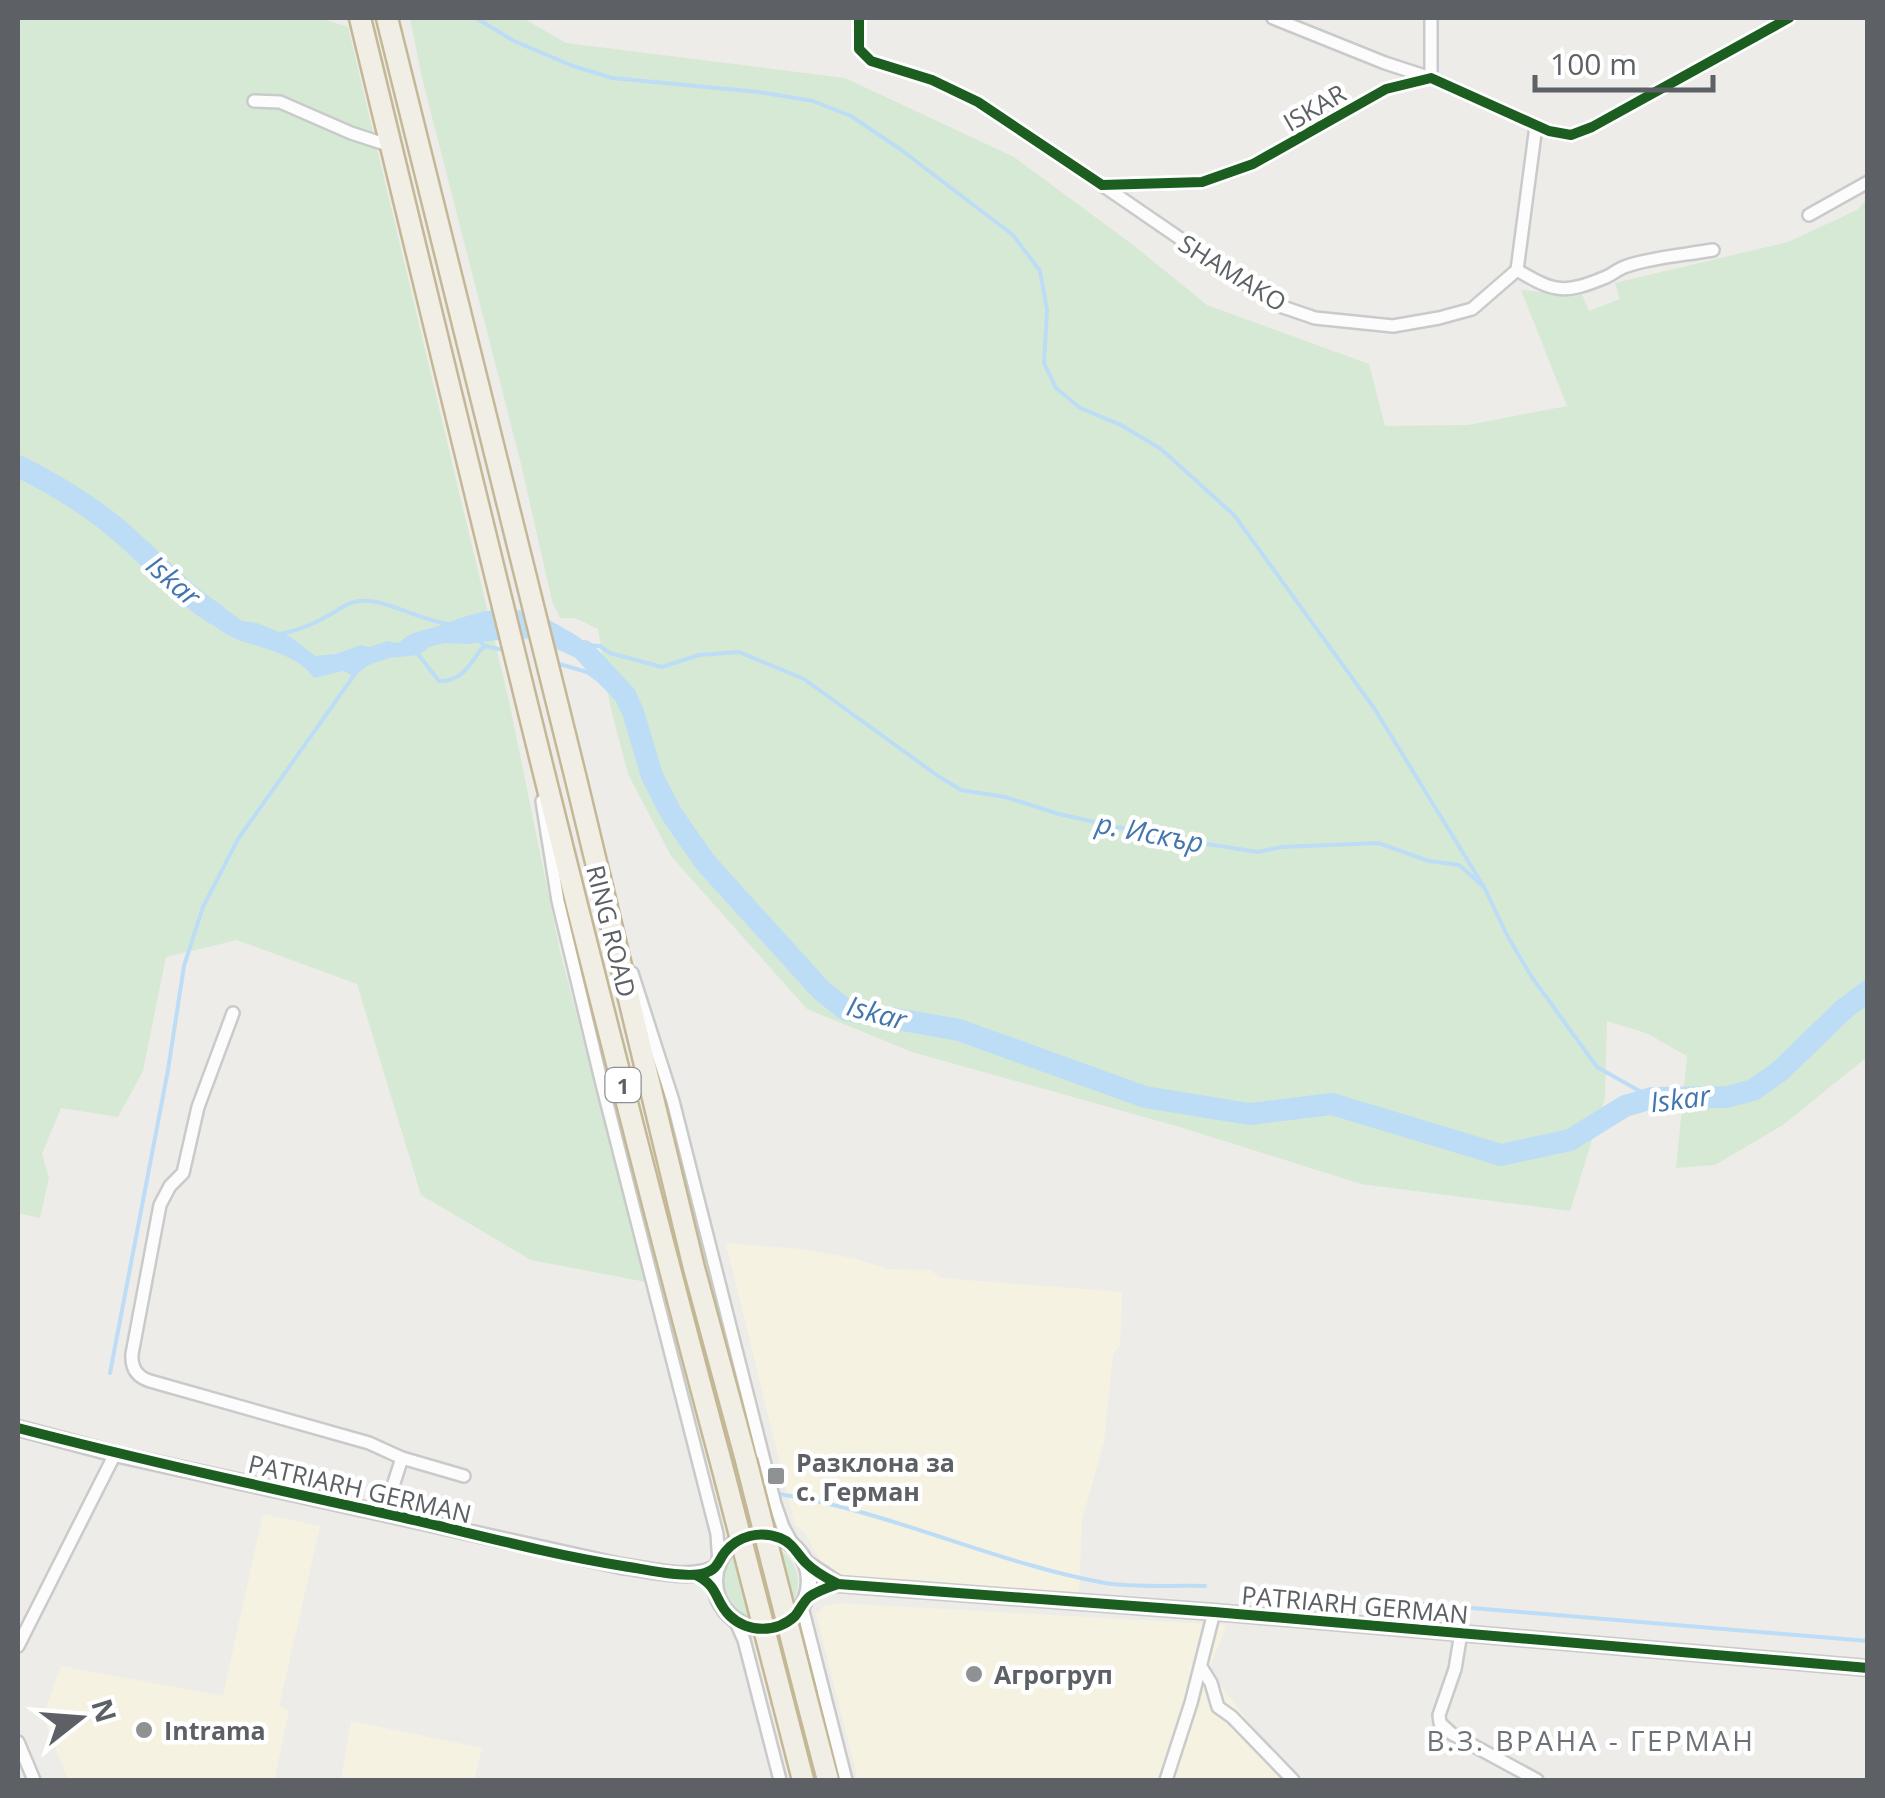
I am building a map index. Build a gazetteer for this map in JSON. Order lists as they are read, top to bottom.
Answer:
{
  "streets": {
    "highway": ["RING ROAD", "1"],
    "street": ["ISKAR", "SHAMAKO", "PATRIARH GERMAN"]
  },
  "crossings": [
    ["ISKAR", "SHAMAKO"]
  ],
  "districts": ["В.З. ВРАНА - ГЕРМАН"],
  "water": ["Iskar", "р. Искър"],
  "places": {
    "transit": ["Разклона за с. Герман"],
    "other": ["Агрогруп", "Intrama"]
  },
  "scale_bar": "100 m",
  "north": "right"
}
